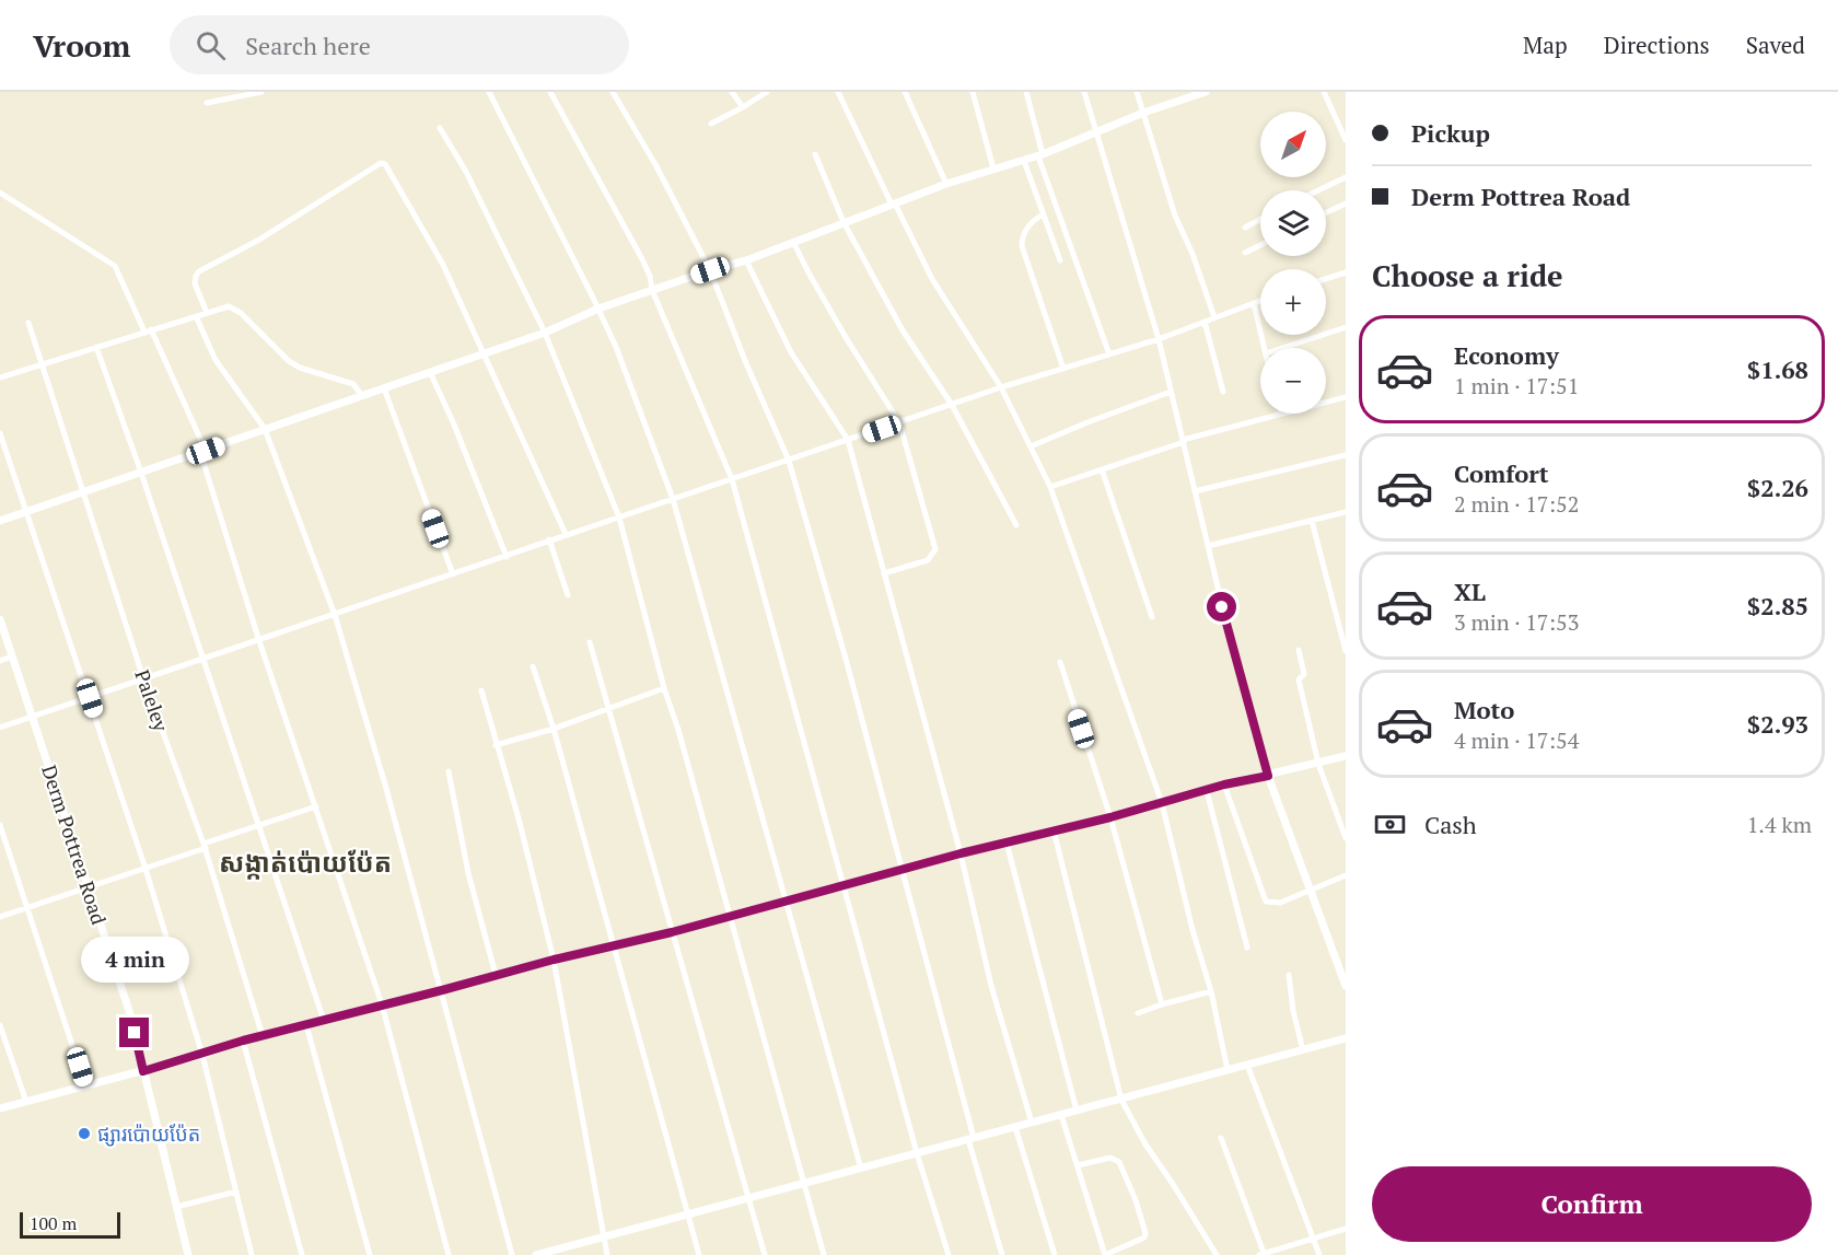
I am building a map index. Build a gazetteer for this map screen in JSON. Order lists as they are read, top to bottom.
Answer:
{
  "streets": {
    "street": ["Paleley", "Derm Pottrea Road"]
  },
  "districts": ["សង្កាត់ប៉ោយប៉ែត"],
  "places": ["ផ្សារប៉ោយប៉ែត"],
  "scale_bar": "100 m",
  "north": "top right",
  "page": {
    "header": "Vroom",
    "search": "Search here",
    "nav": ["Map", "Directions", "Saved"],
    "banner": ["Pickup", "Derm Pottrea Road"],
    "map_buttons": ["+", "−"],
    "heading": "Choose a ride",
    "list": [
      {
        "name": "Economy",
        "note": "1 min · 17:51",
        "value": "$1.68"
      },
      {
        "name": "Comfort",
        "note": "2 min · 17:52",
        "value": "$2.26"
      },
      {
        "name": "XL",
        "note": "3 min · 17:53",
        "value": "$2.85"
      },
      {
        "name": "Moto",
        "note": "4 min · 17:54",
        "value": "$2.93"
      }
    ],
    "pay": ["Cash", "1.4 km"],
    "bubble": "4 min",
    "buttons": "Confirm",
    "scale": "100 m"
  }
}
